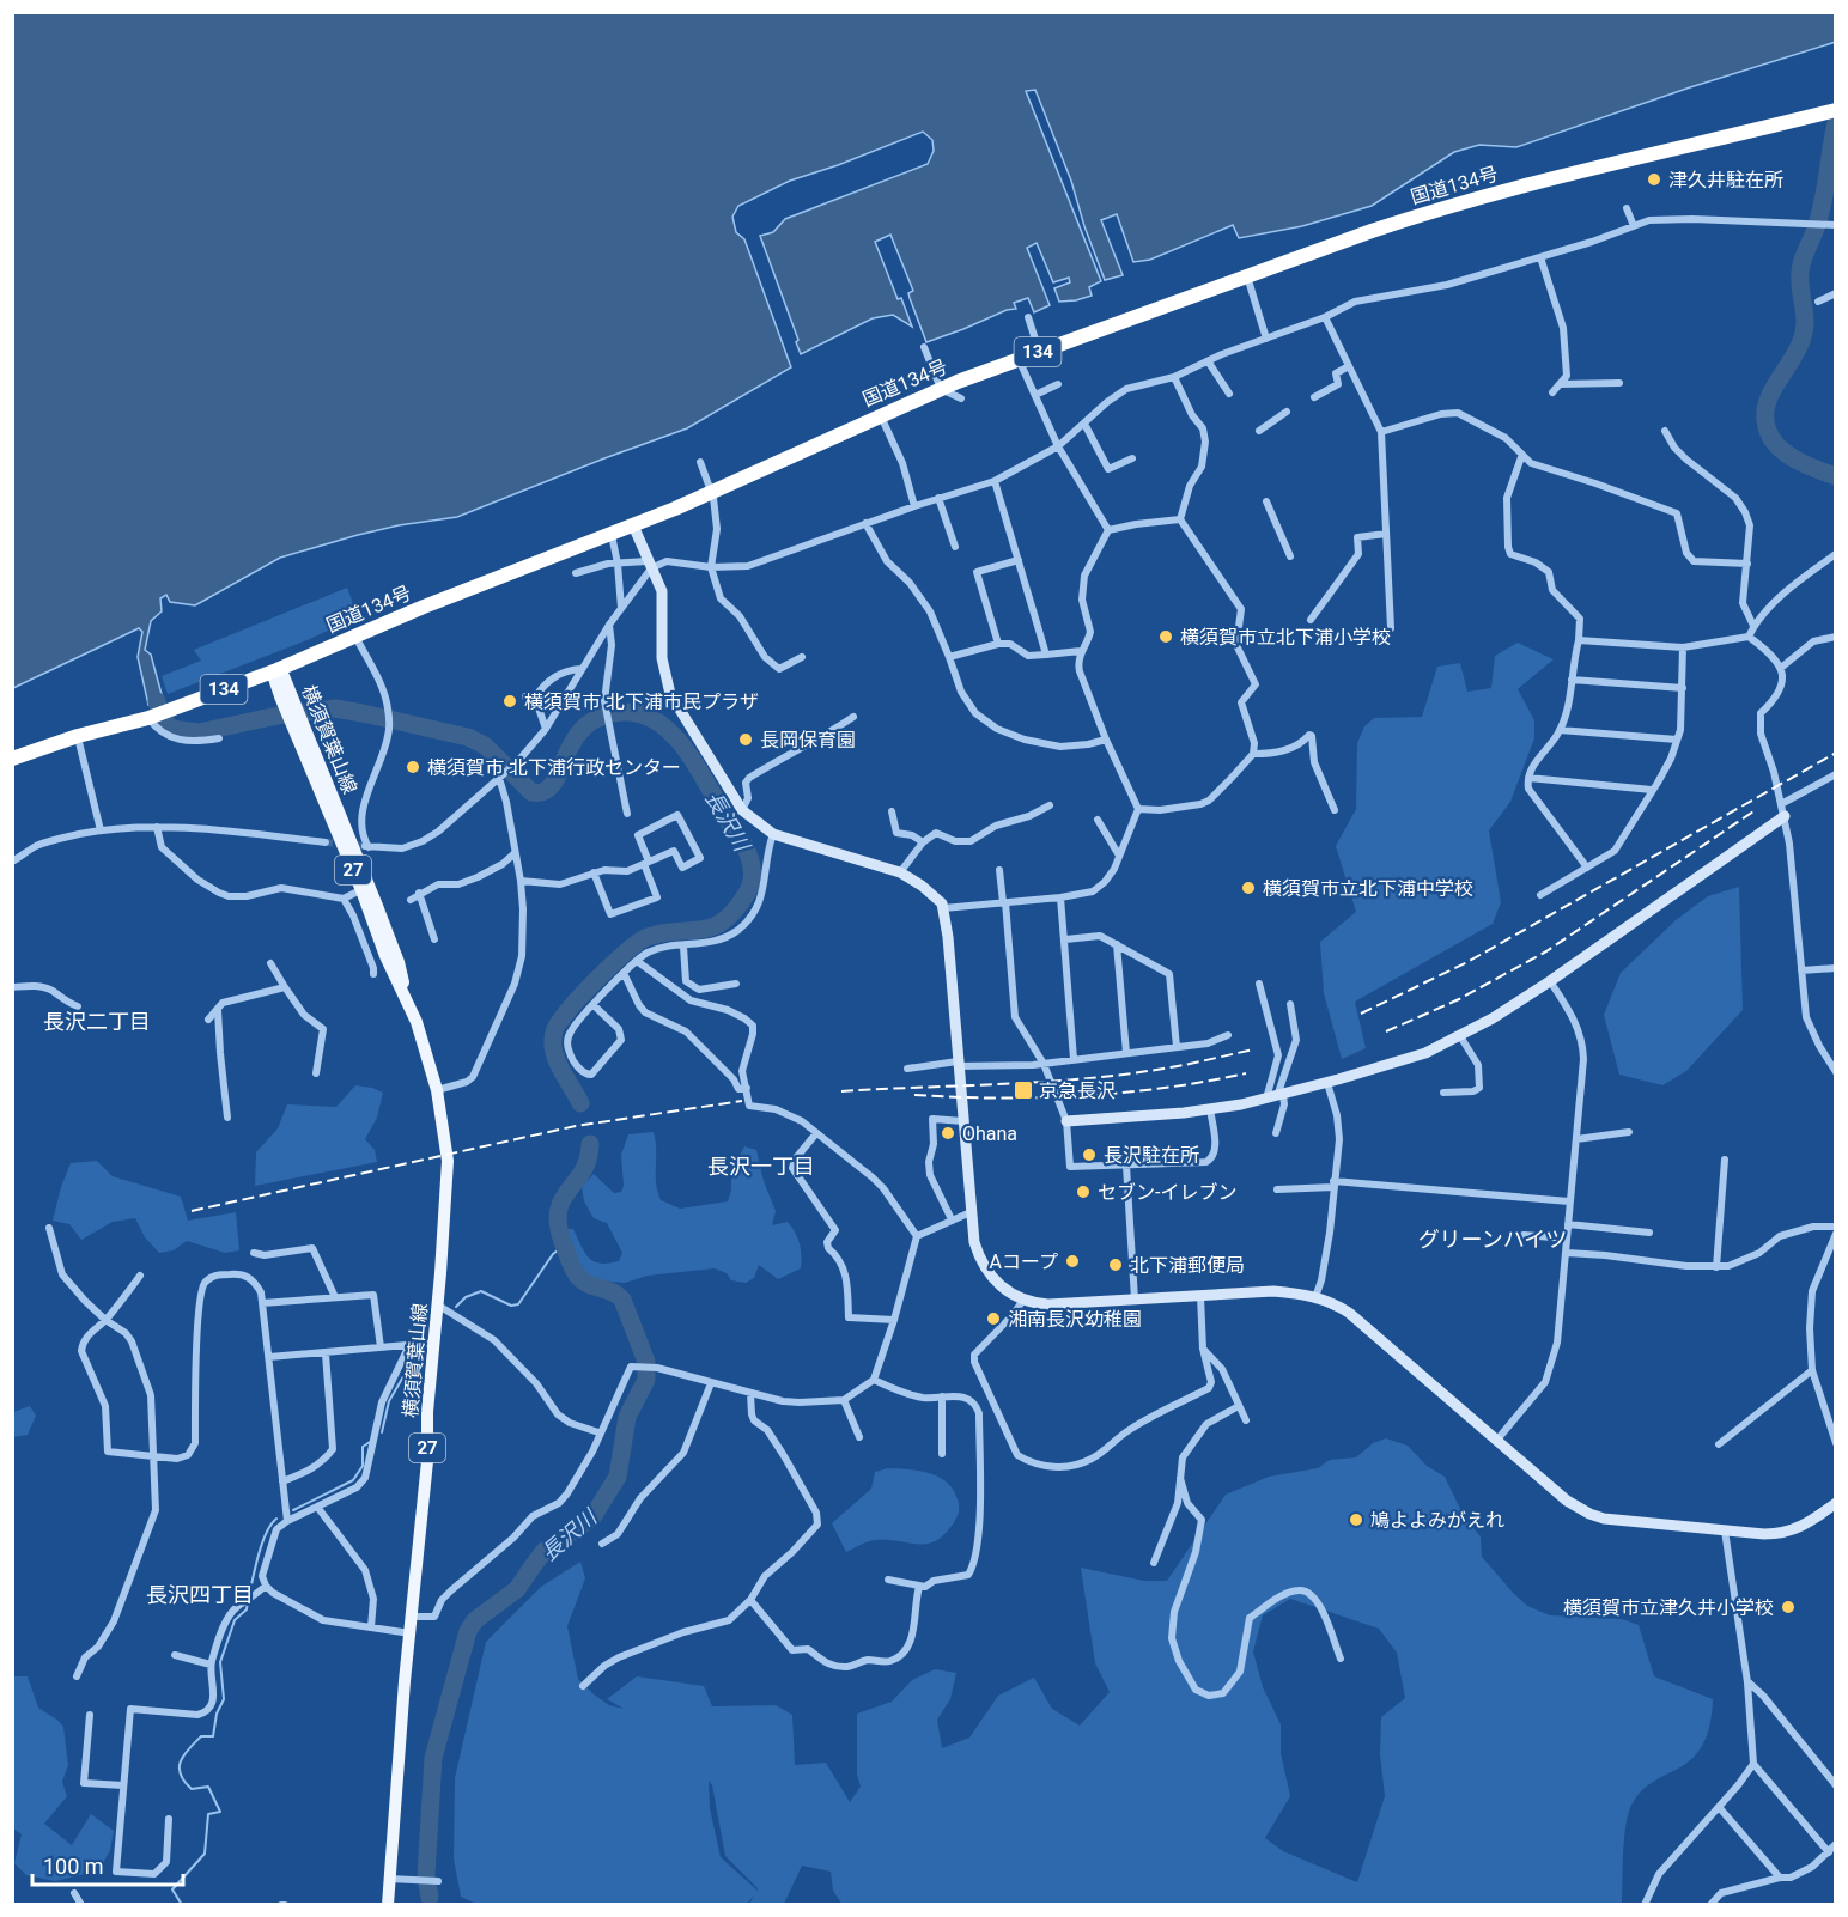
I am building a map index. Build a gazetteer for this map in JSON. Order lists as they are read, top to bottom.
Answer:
{
  "streets": {
    "highway": ["国道134号", "134"],
    "main road": ["横須賀葉山線", "27"]
  },
  "crossings": [
    ["国道134号", "横須賀葉山線"]
  ],
  "districts": [
    "長沢二丁目",
    "長沢一丁目",
    "グリーンハイツ",
    "長沢四丁目"
  ],
  "water": ["長沢川"],
  "places": {
    "other": [
      "津久井駐在所",
      "横須賀市立北下浦小学校",
      "横須賀市 北下浦市民プラザ",
      "長岡保育園",
      "横須賀市 北下浦行政センター",
      "横須賀市立北下浦中学校",
      "Ohana",
      "長沢駐在所",
      "セブン-イレブン",
      "Aコープ",
      "北下浦郵便局",
      "湘南長沢幼稚園",
      "鳩よよみがえれ",
      "横須賀市立津久井小学校"
    ],
    "transit": ["京急長沢"]
  },
  "scale_bar": "100 m"
}
